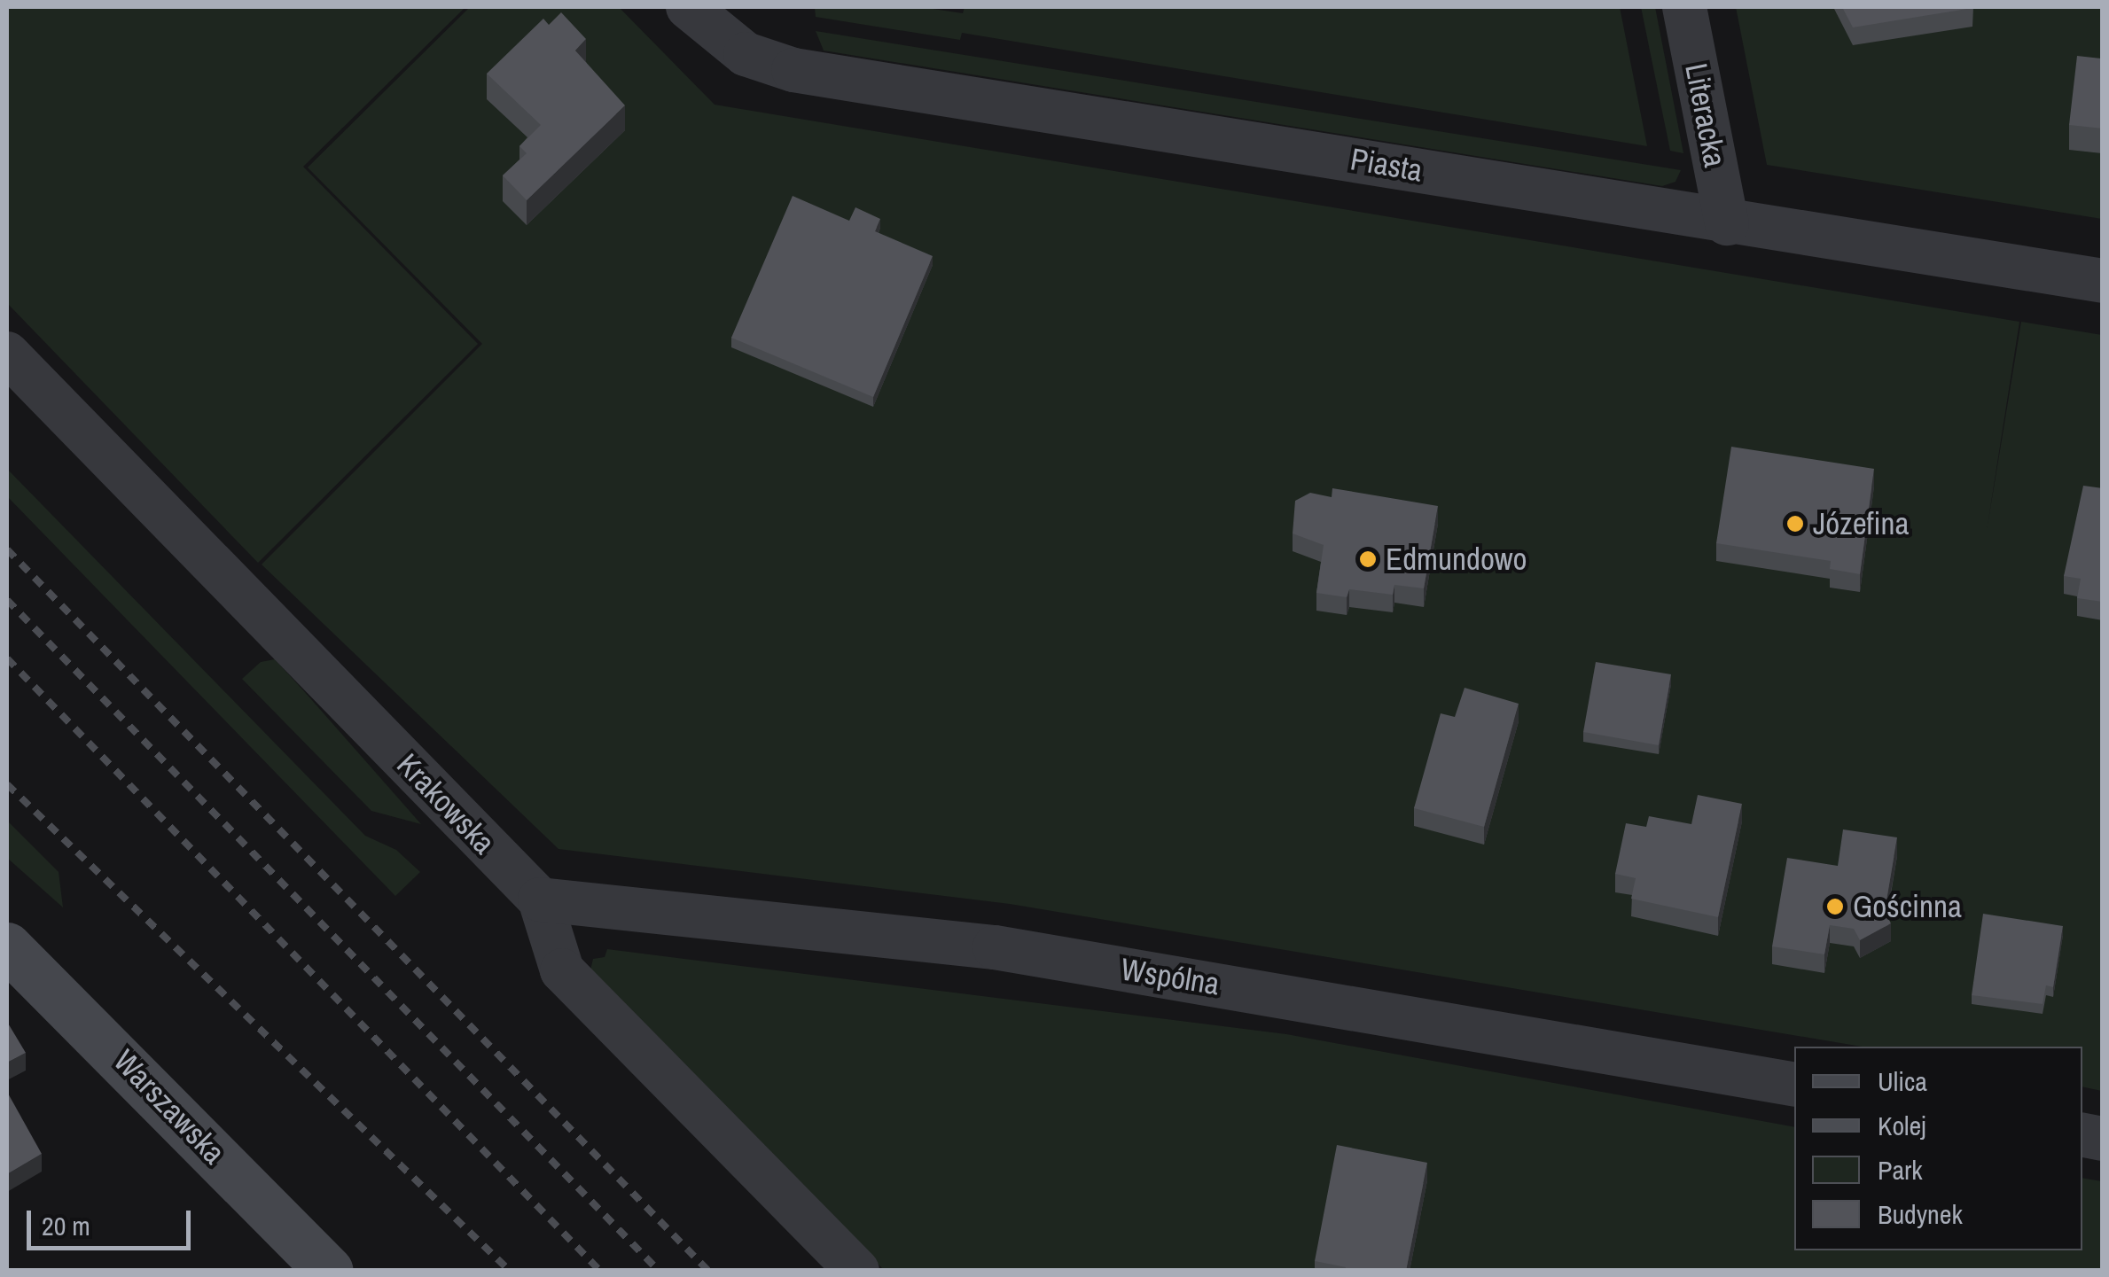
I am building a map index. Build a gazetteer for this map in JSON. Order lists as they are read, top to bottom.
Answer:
{
  "streets": {
    "street": [
      "Literacka",
      "Piasta",
      "Krakowska",
      "Wspólna",
      "Warszawska"
    ]
  },
  "crossings": [
    ["Literacka", "Piasta"],
    ["Krakowska", "Wspólna"]
  ],
  "places": ["Józefina", "Edmundowo", "Gościnna"],
  "legend": [
    "Ulica",
    "Kolej",
    "Park",
    "Budynek"
  ],
  "scale_bar": "20 m"
}
